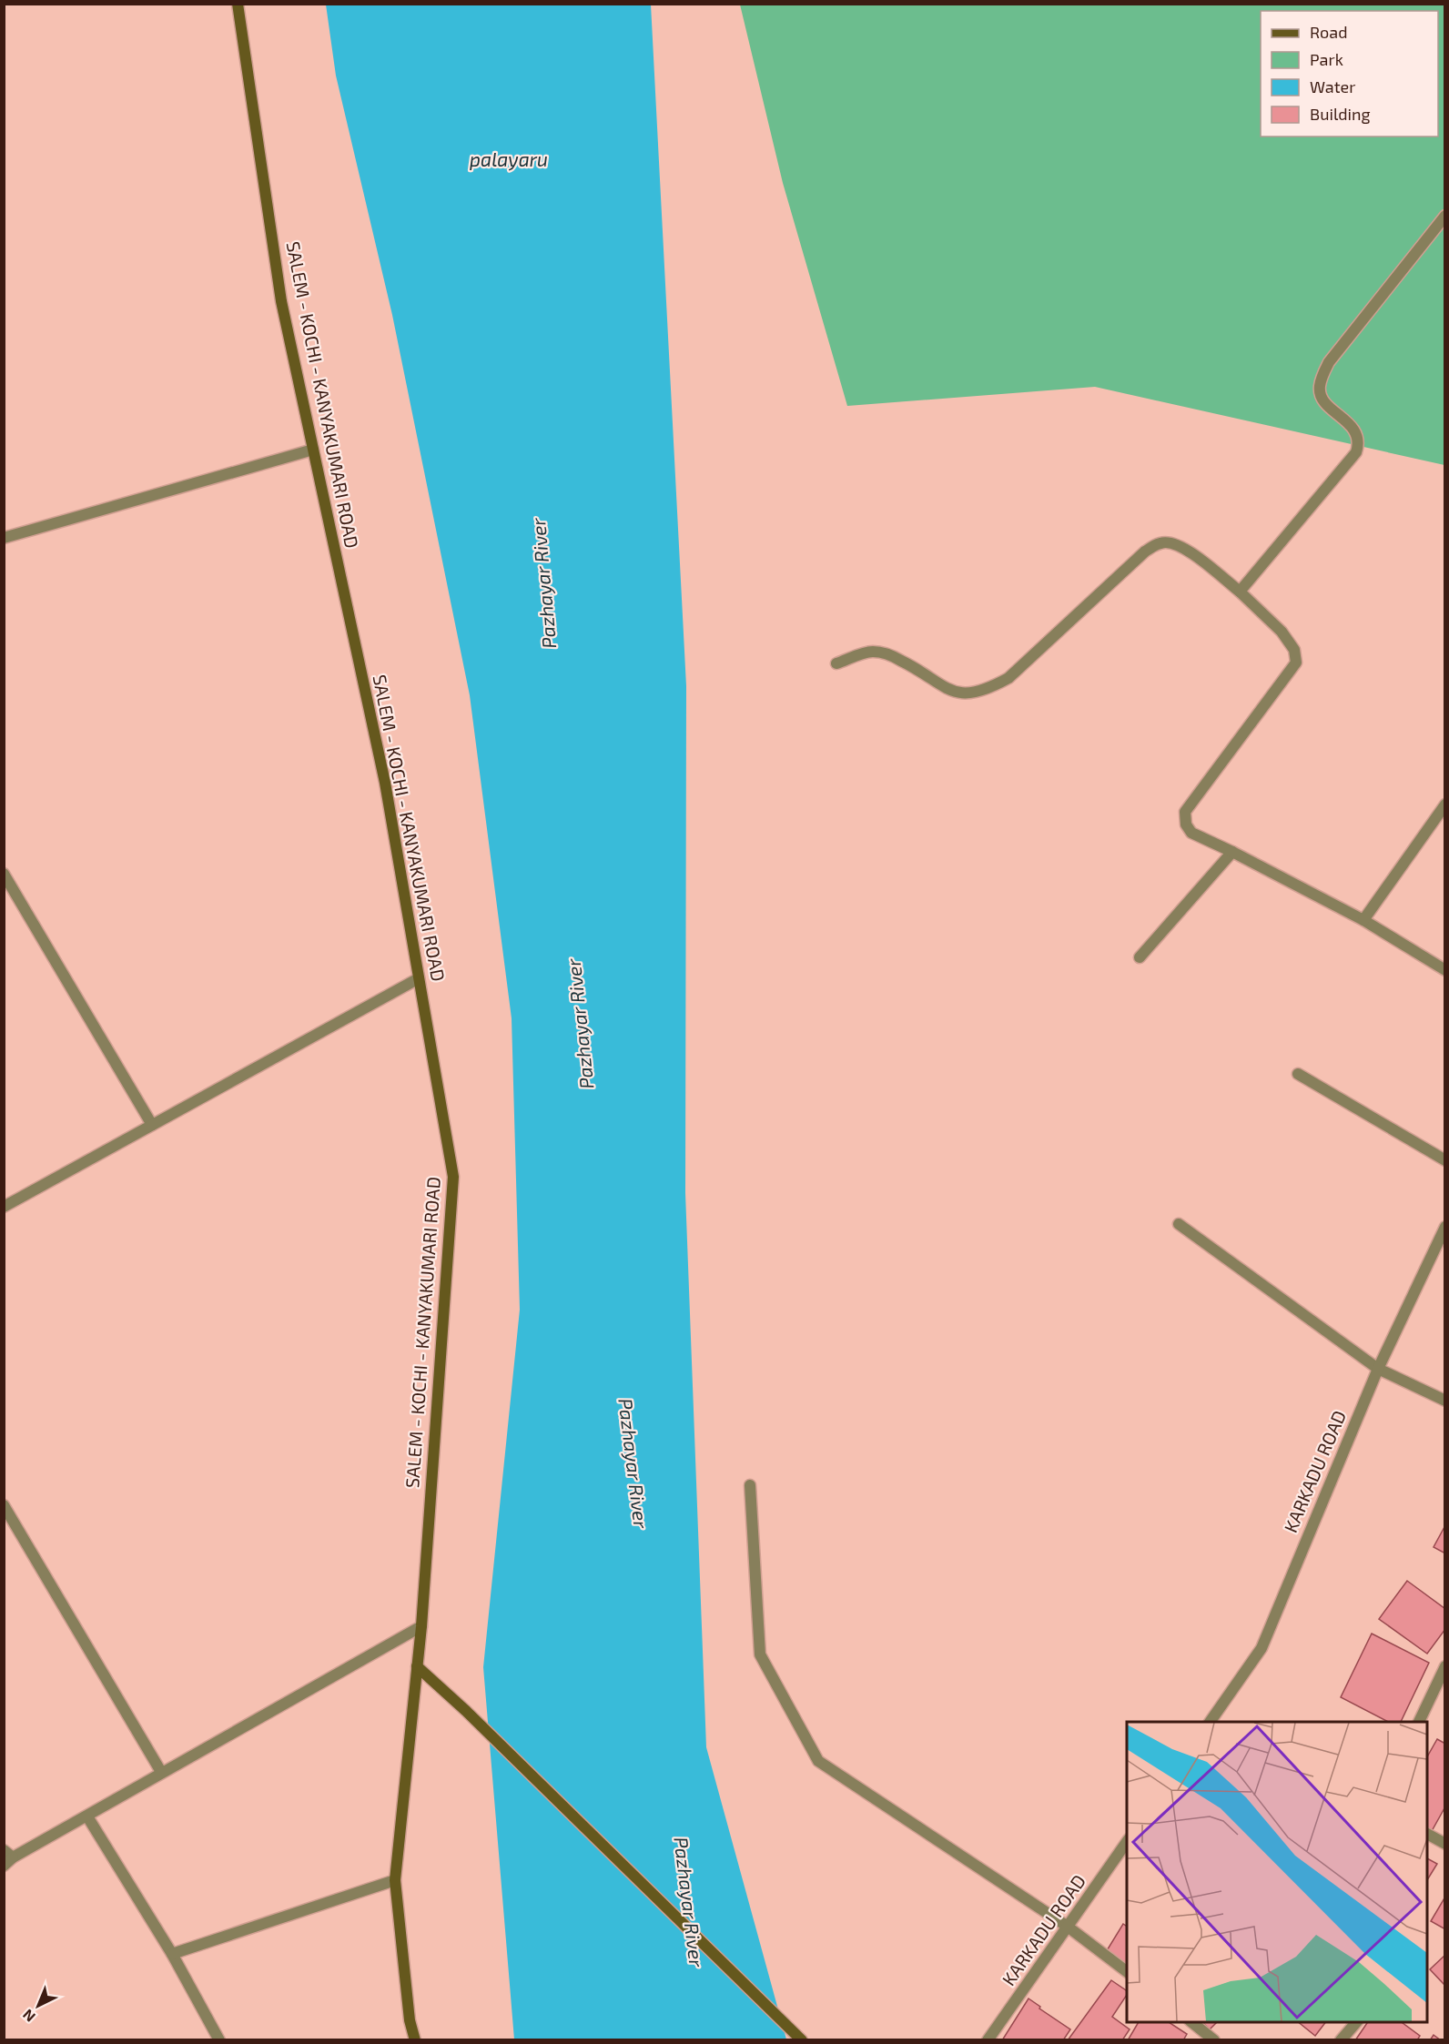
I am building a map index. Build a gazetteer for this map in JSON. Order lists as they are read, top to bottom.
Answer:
{
  "streets": {
    "main road": ["SALEM - KOCHI - KANYAKUMARI ROAD"],
    "street": ["KARKADU ROAD"]
  },
  "water": ["palayaru", "Pazhayar River"],
  "legend": [
    "Road",
    "Park",
    "Water",
    "Building"
  ],
  "north": "bottom left"
}
